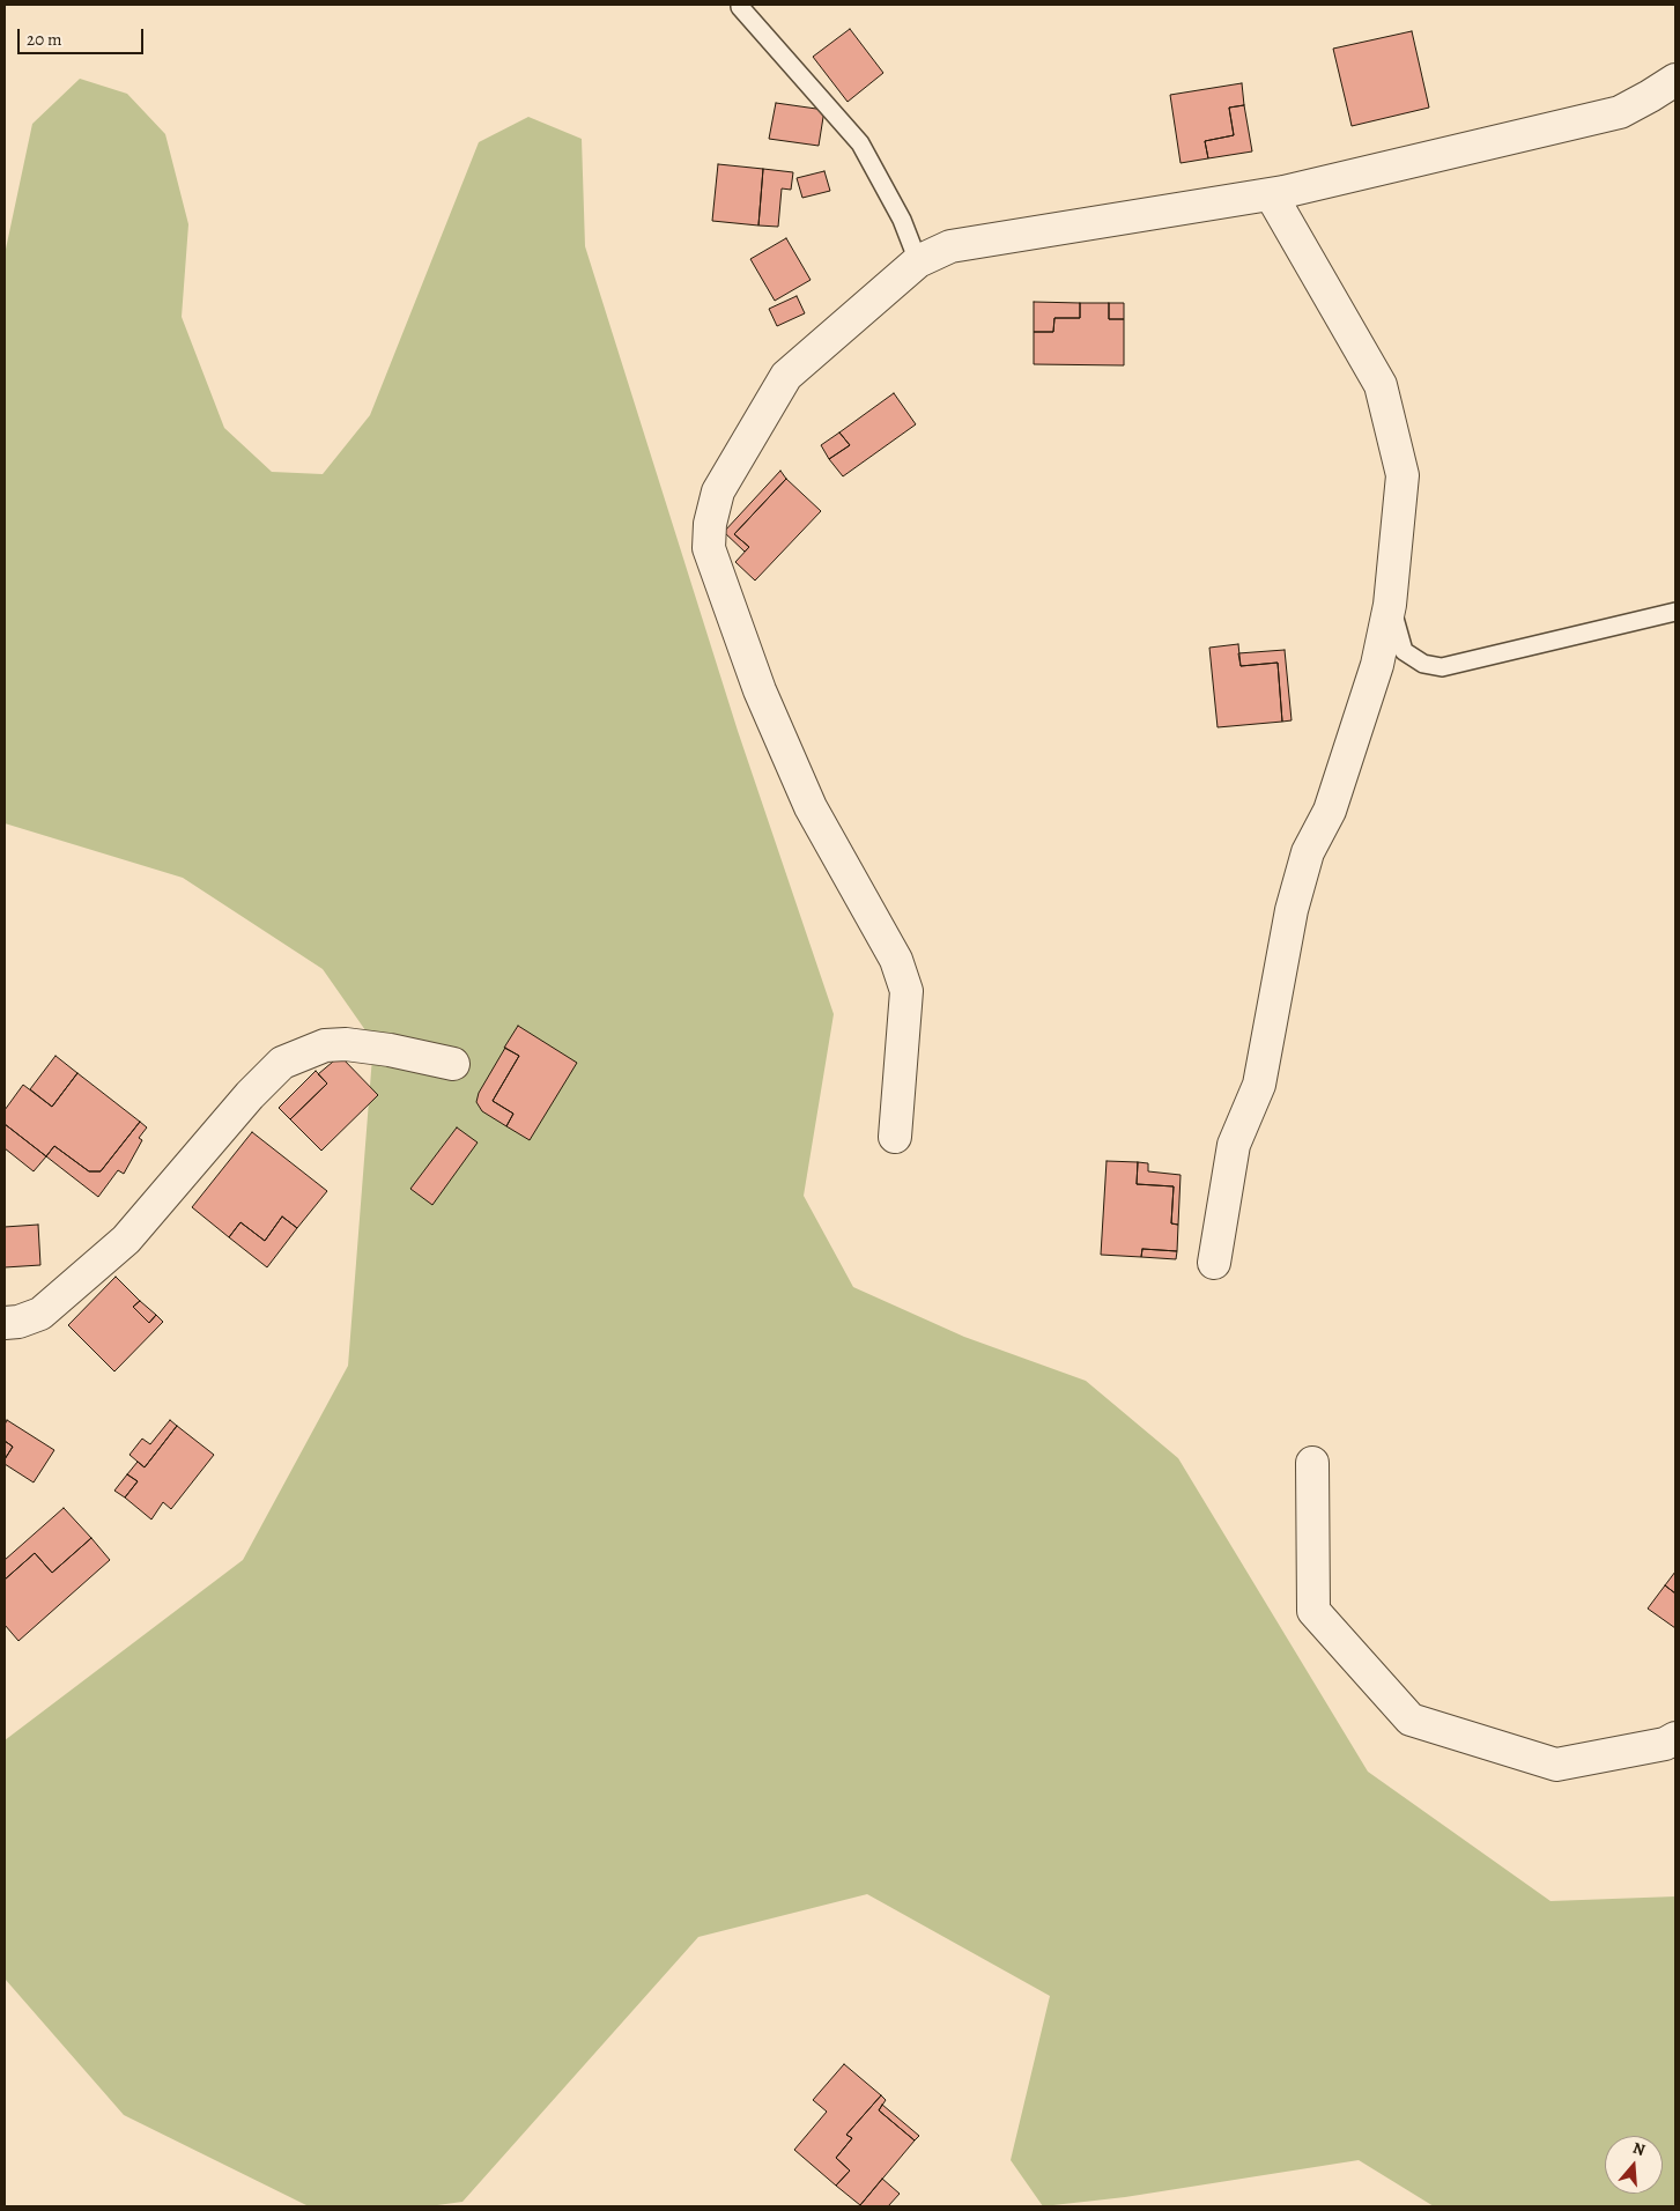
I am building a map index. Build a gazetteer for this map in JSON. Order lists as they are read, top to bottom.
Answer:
{
  "scale_bar": "20 m",
  "north": "top"
}
